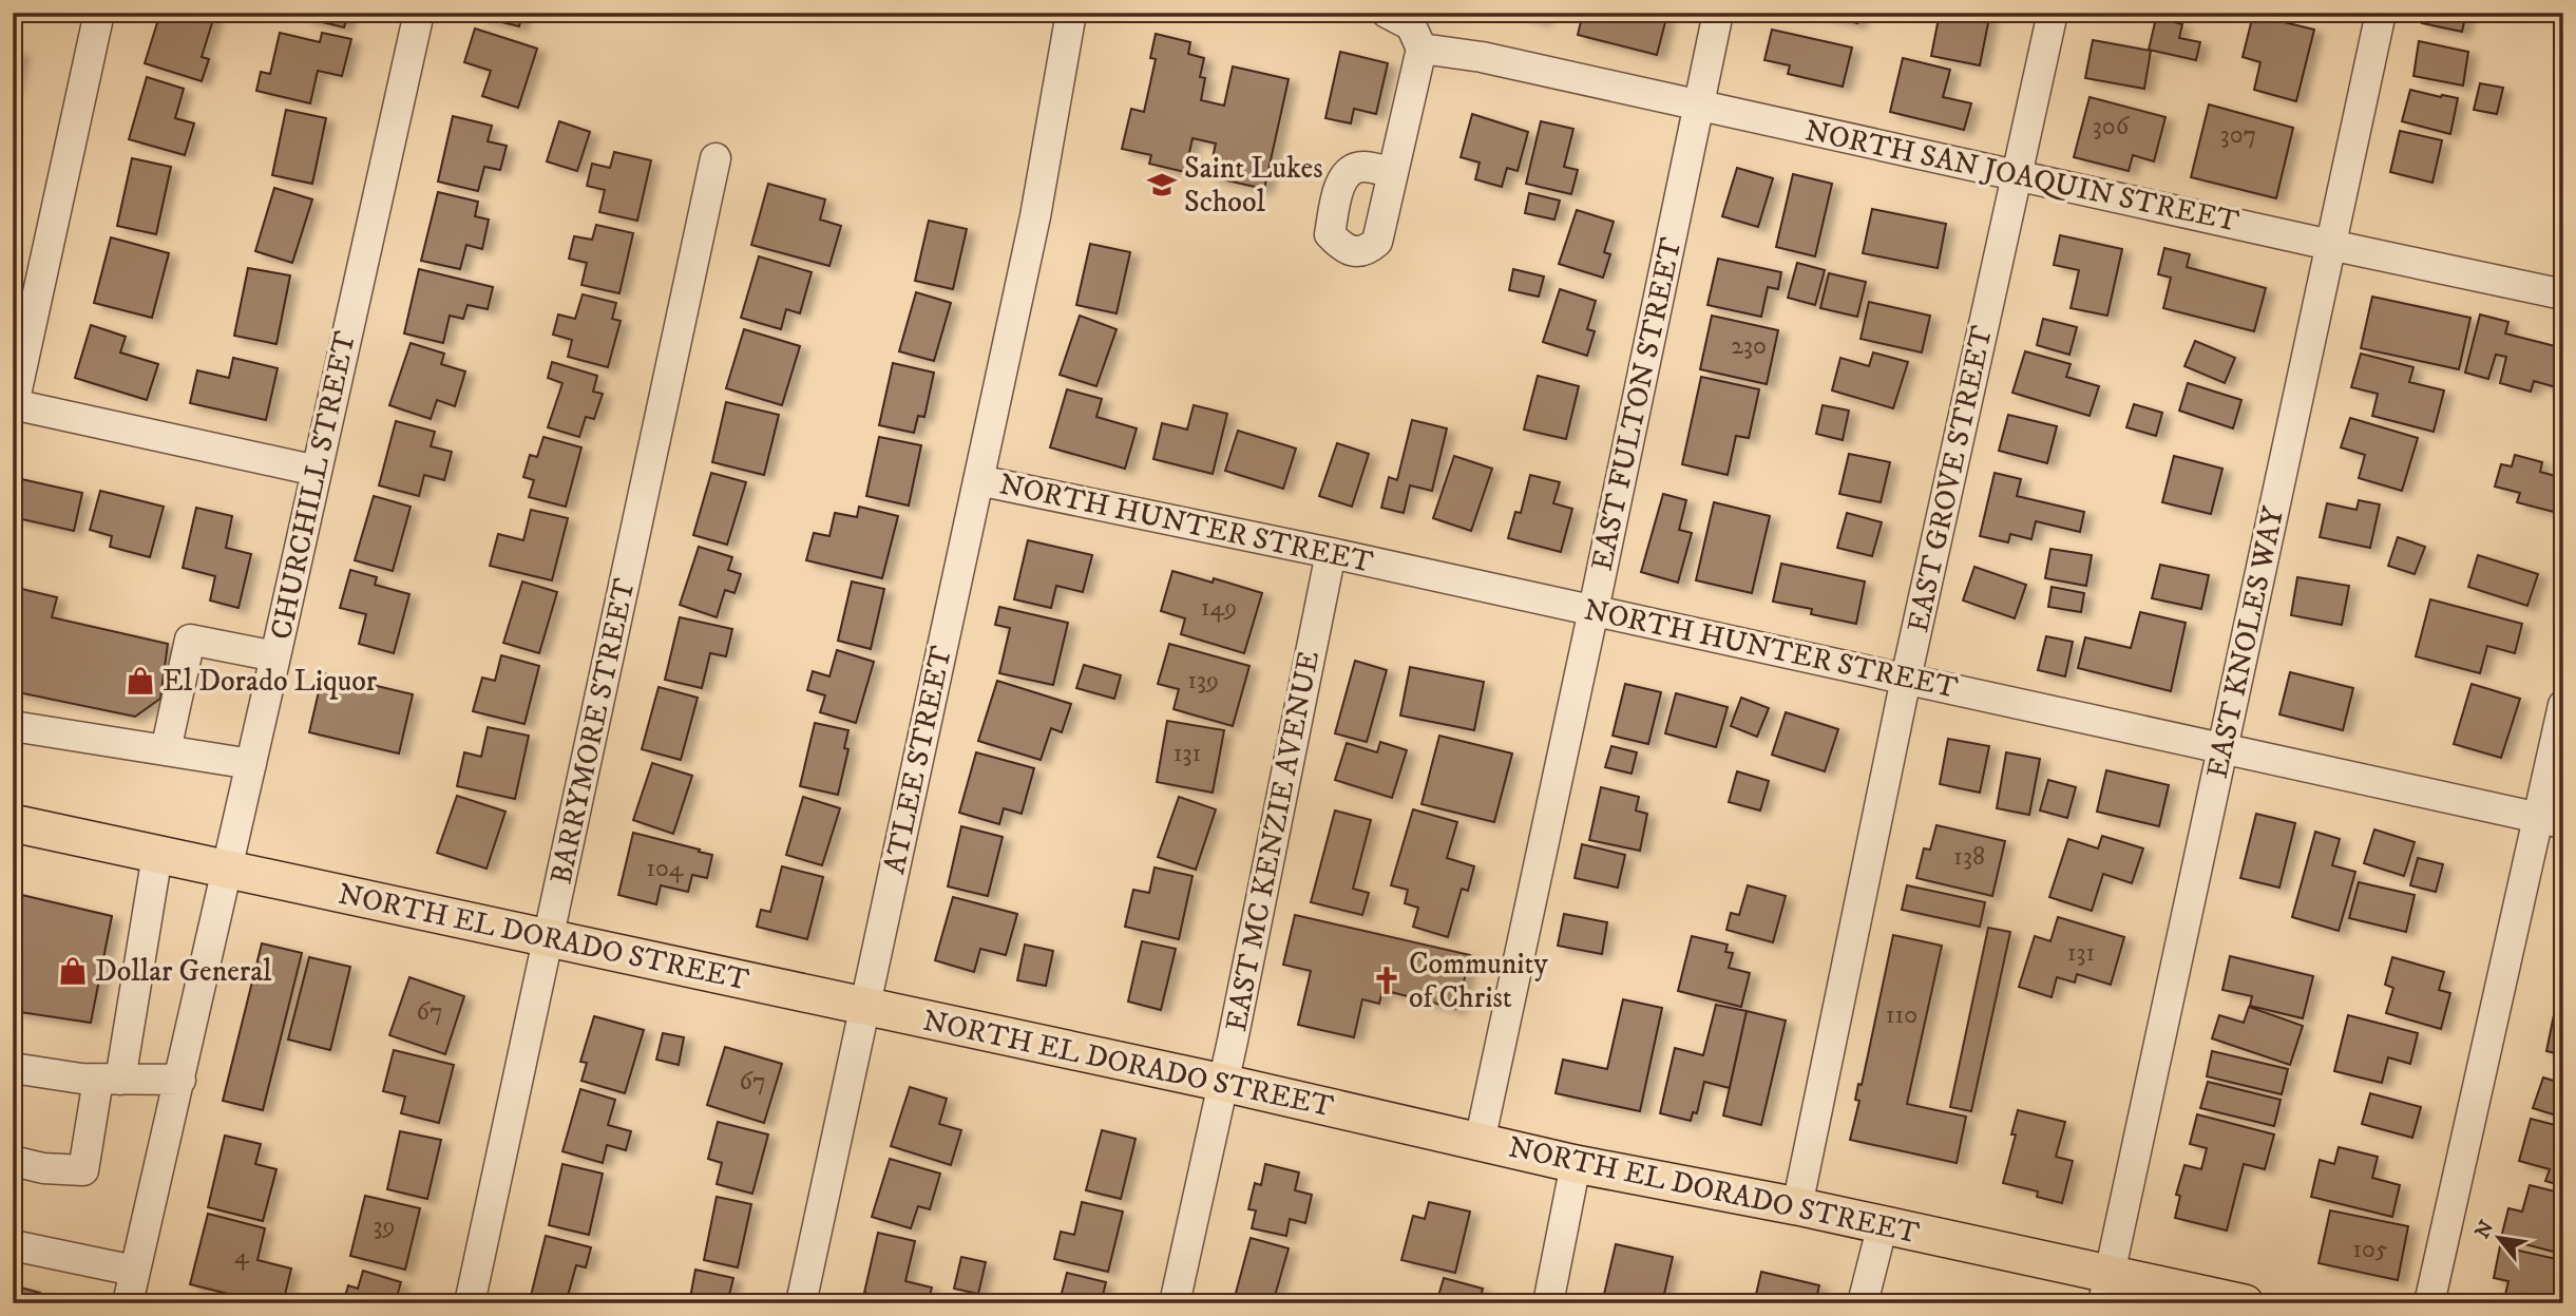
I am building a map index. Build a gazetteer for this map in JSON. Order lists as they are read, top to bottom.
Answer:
{
  "streets": {
    "main road": ["NORTH EL DORADO STREET"],
    "street": [
      "NORTH SAN JOAQUIN STREET",
      "EAST FULTON STREET",
      "EAST GROVE STREET",
      "CHURCHILL STREET",
      "NORTH HUNTER STREET",
      "EAST KNOLES WAY",
      "BARRYMORE STREET",
      "ATLEE STREET",
      "EAST MC KENZIE AVENUE"
    ]
  },
  "crossings": [
    ["NORTH SAN JOAQUIN STREET", "EAST FULTON STREET"],
    ["NORTH SAN JOAQUIN STREET", "EAST GROVE STREET"],
    ["NORTH SAN JOAQUIN STREET", "EAST KNOLES WAY"],
    ["EAST FULTON STREET", "NORTH HUNTER STREET"],
    ["EAST FULTON STREET", "NORTH EL DORADO STREET"],
    ["EAST GROVE STREET", "NORTH HUNTER STREET"],
    ["EAST GROVE STREET", "NORTH EL DORADO STREET"],
    ["CHURCHILL STREET", "NORTH EL DORADO STREET"],
    ["NORTH HUNTER STREET", "EAST KNOLES WAY"],
    ["NORTH HUNTER STREET", "ATLEE STREET"],
    ["NORTH HUNTER STREET", "EAST MC KENZIE AVENUE"],
    ["EAST KNOLES WAY", "NORTH EL DORADO STREET"],
    ["BARRYMORE STREET", "NORTH EL DORADO STREET"],
    ["ATLEE STREET", "NORTH EL DORADO STREET"],
    ["EAST MC KENZIE AVENUE", "NORTH EL DORADO STREET"]
  ],
  "places": {
    "school or university": ["Saint Lukes School"],
    "shop": ["El Dorado Liquor", "Dollar General"],
    "church": ["Community of Christ"]
  },
  "house_numbers": [
    "306",
    "307",
    "230",
    "149",
    "139",
    "131",
    "138",
    "104",
    "131",
    "67",
    "110",
    "67",
    "39",
    "105",
    "4"
  ],
  "north": "top left"
}
